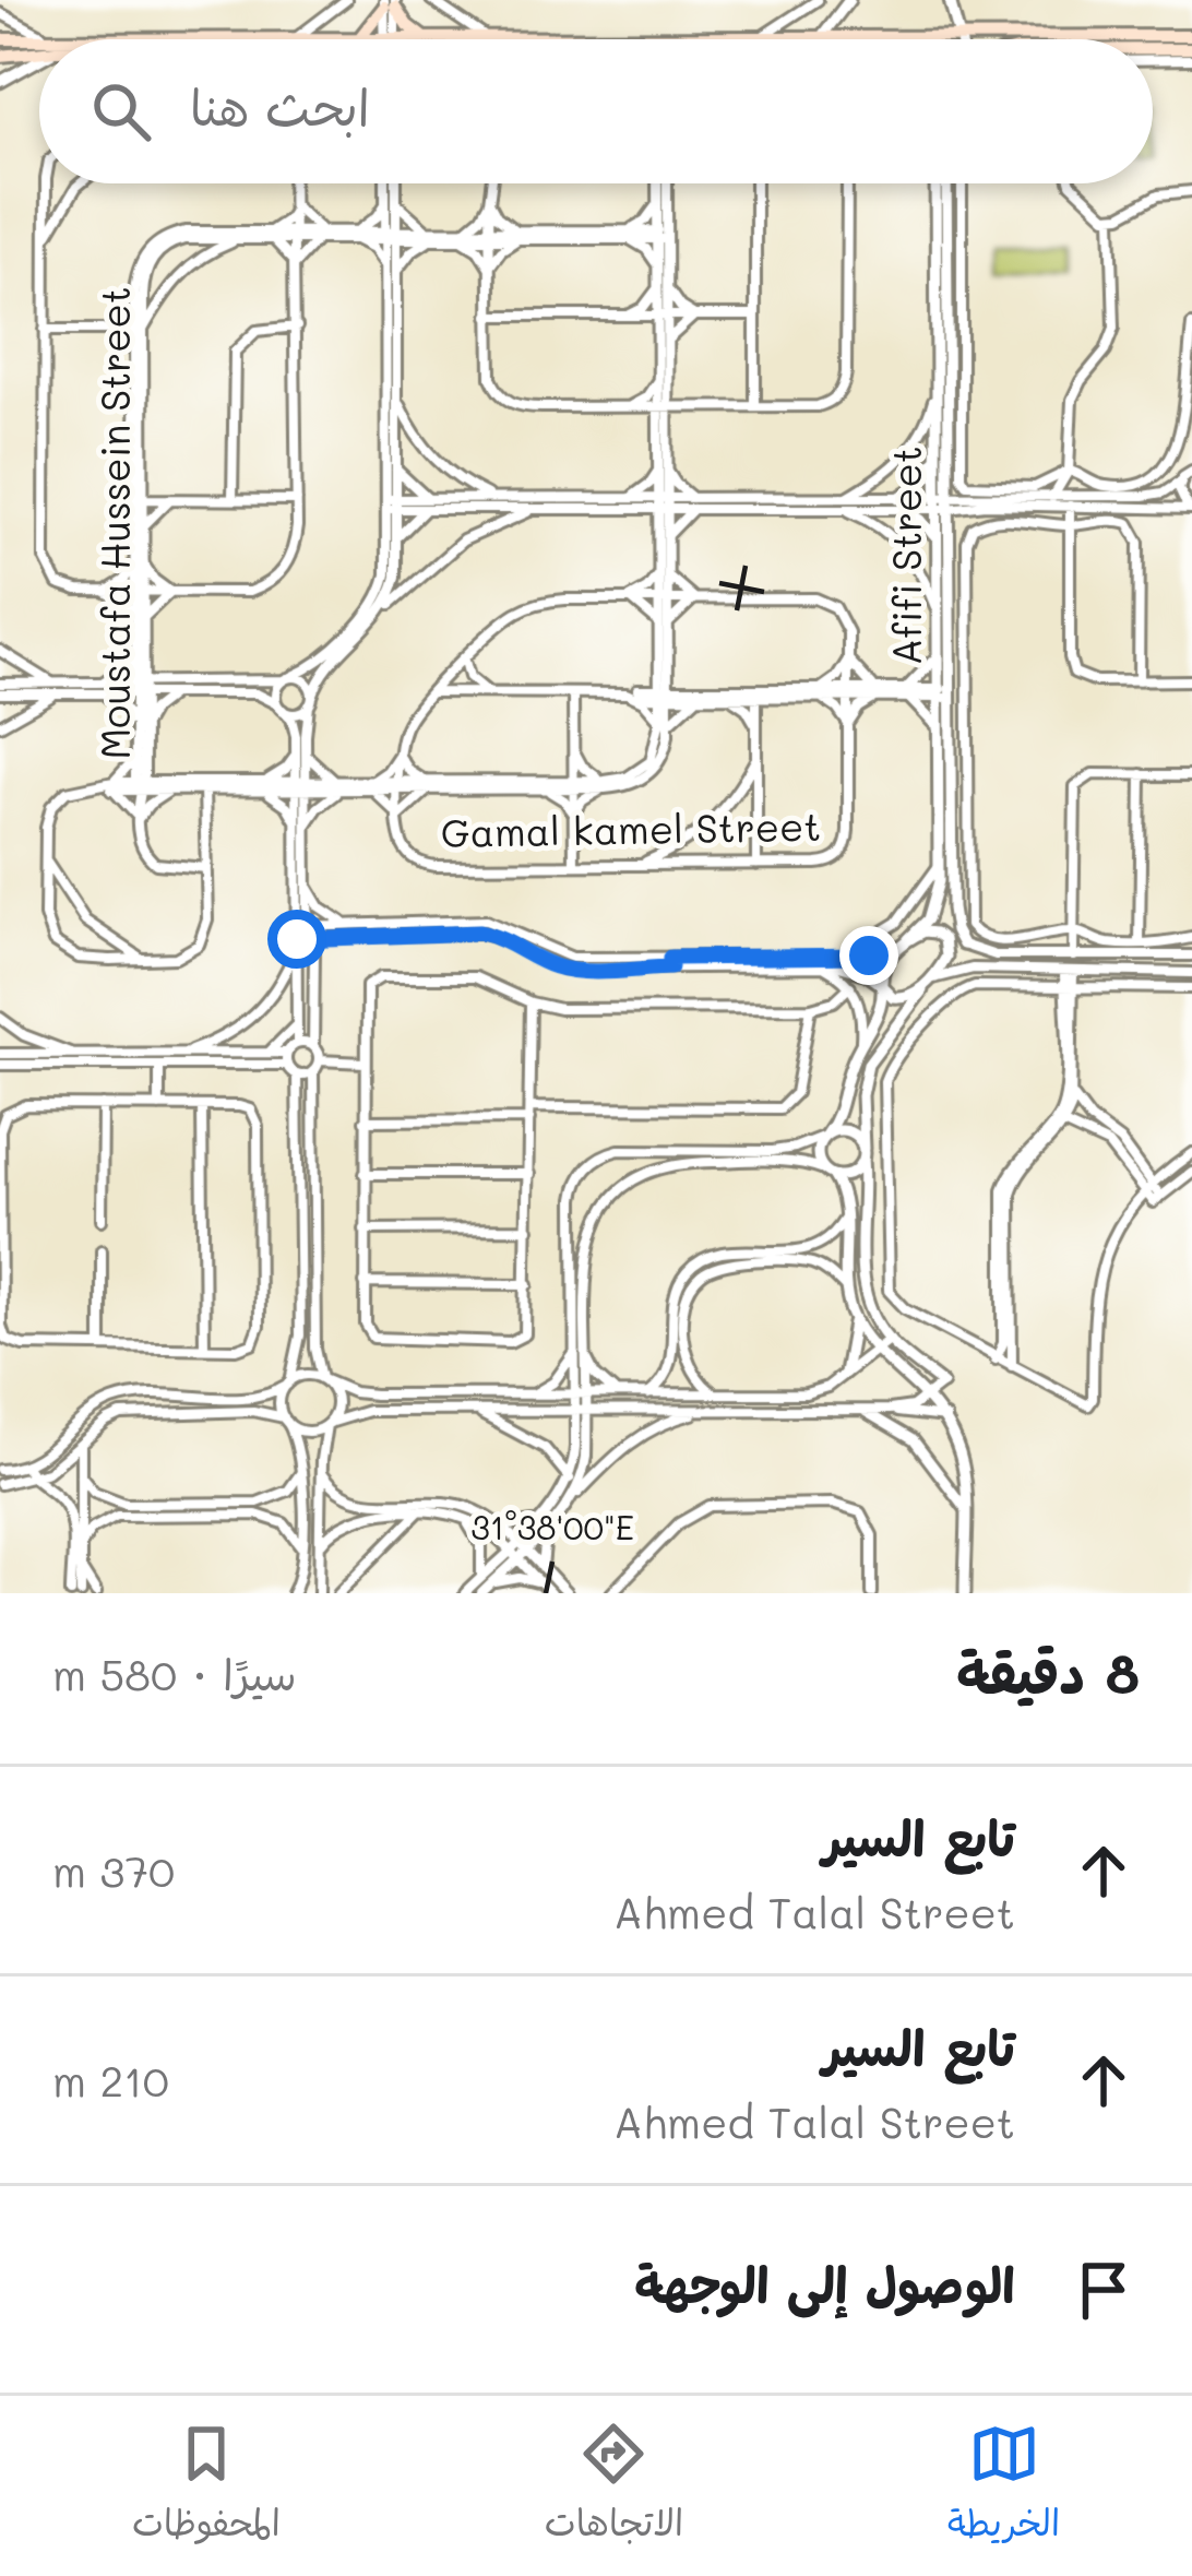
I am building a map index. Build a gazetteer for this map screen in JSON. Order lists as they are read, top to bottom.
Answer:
{
  "streets": {
    "street": ["Moustafa Hussein Street", "Afifi Street", "Gamal kamel Street"]
  },
  "page": {
    "search": "ابحث هنا",
    "heading": ["8 دقيقة", "سيرًا · 580 m"],
    "list": [
      ["تابع السير", "Ahmed Talal Street", "370 m"],
      ["تابع السير", "Ahmed Talal Street", "210 m"],
      "الوصول إلى الوجهة"
    ],
    "nav": ["الخريطة", "الاتجاهات", "المحفوظات"]
  },
  "coordinates": ["31°38'00\"E"]
}
